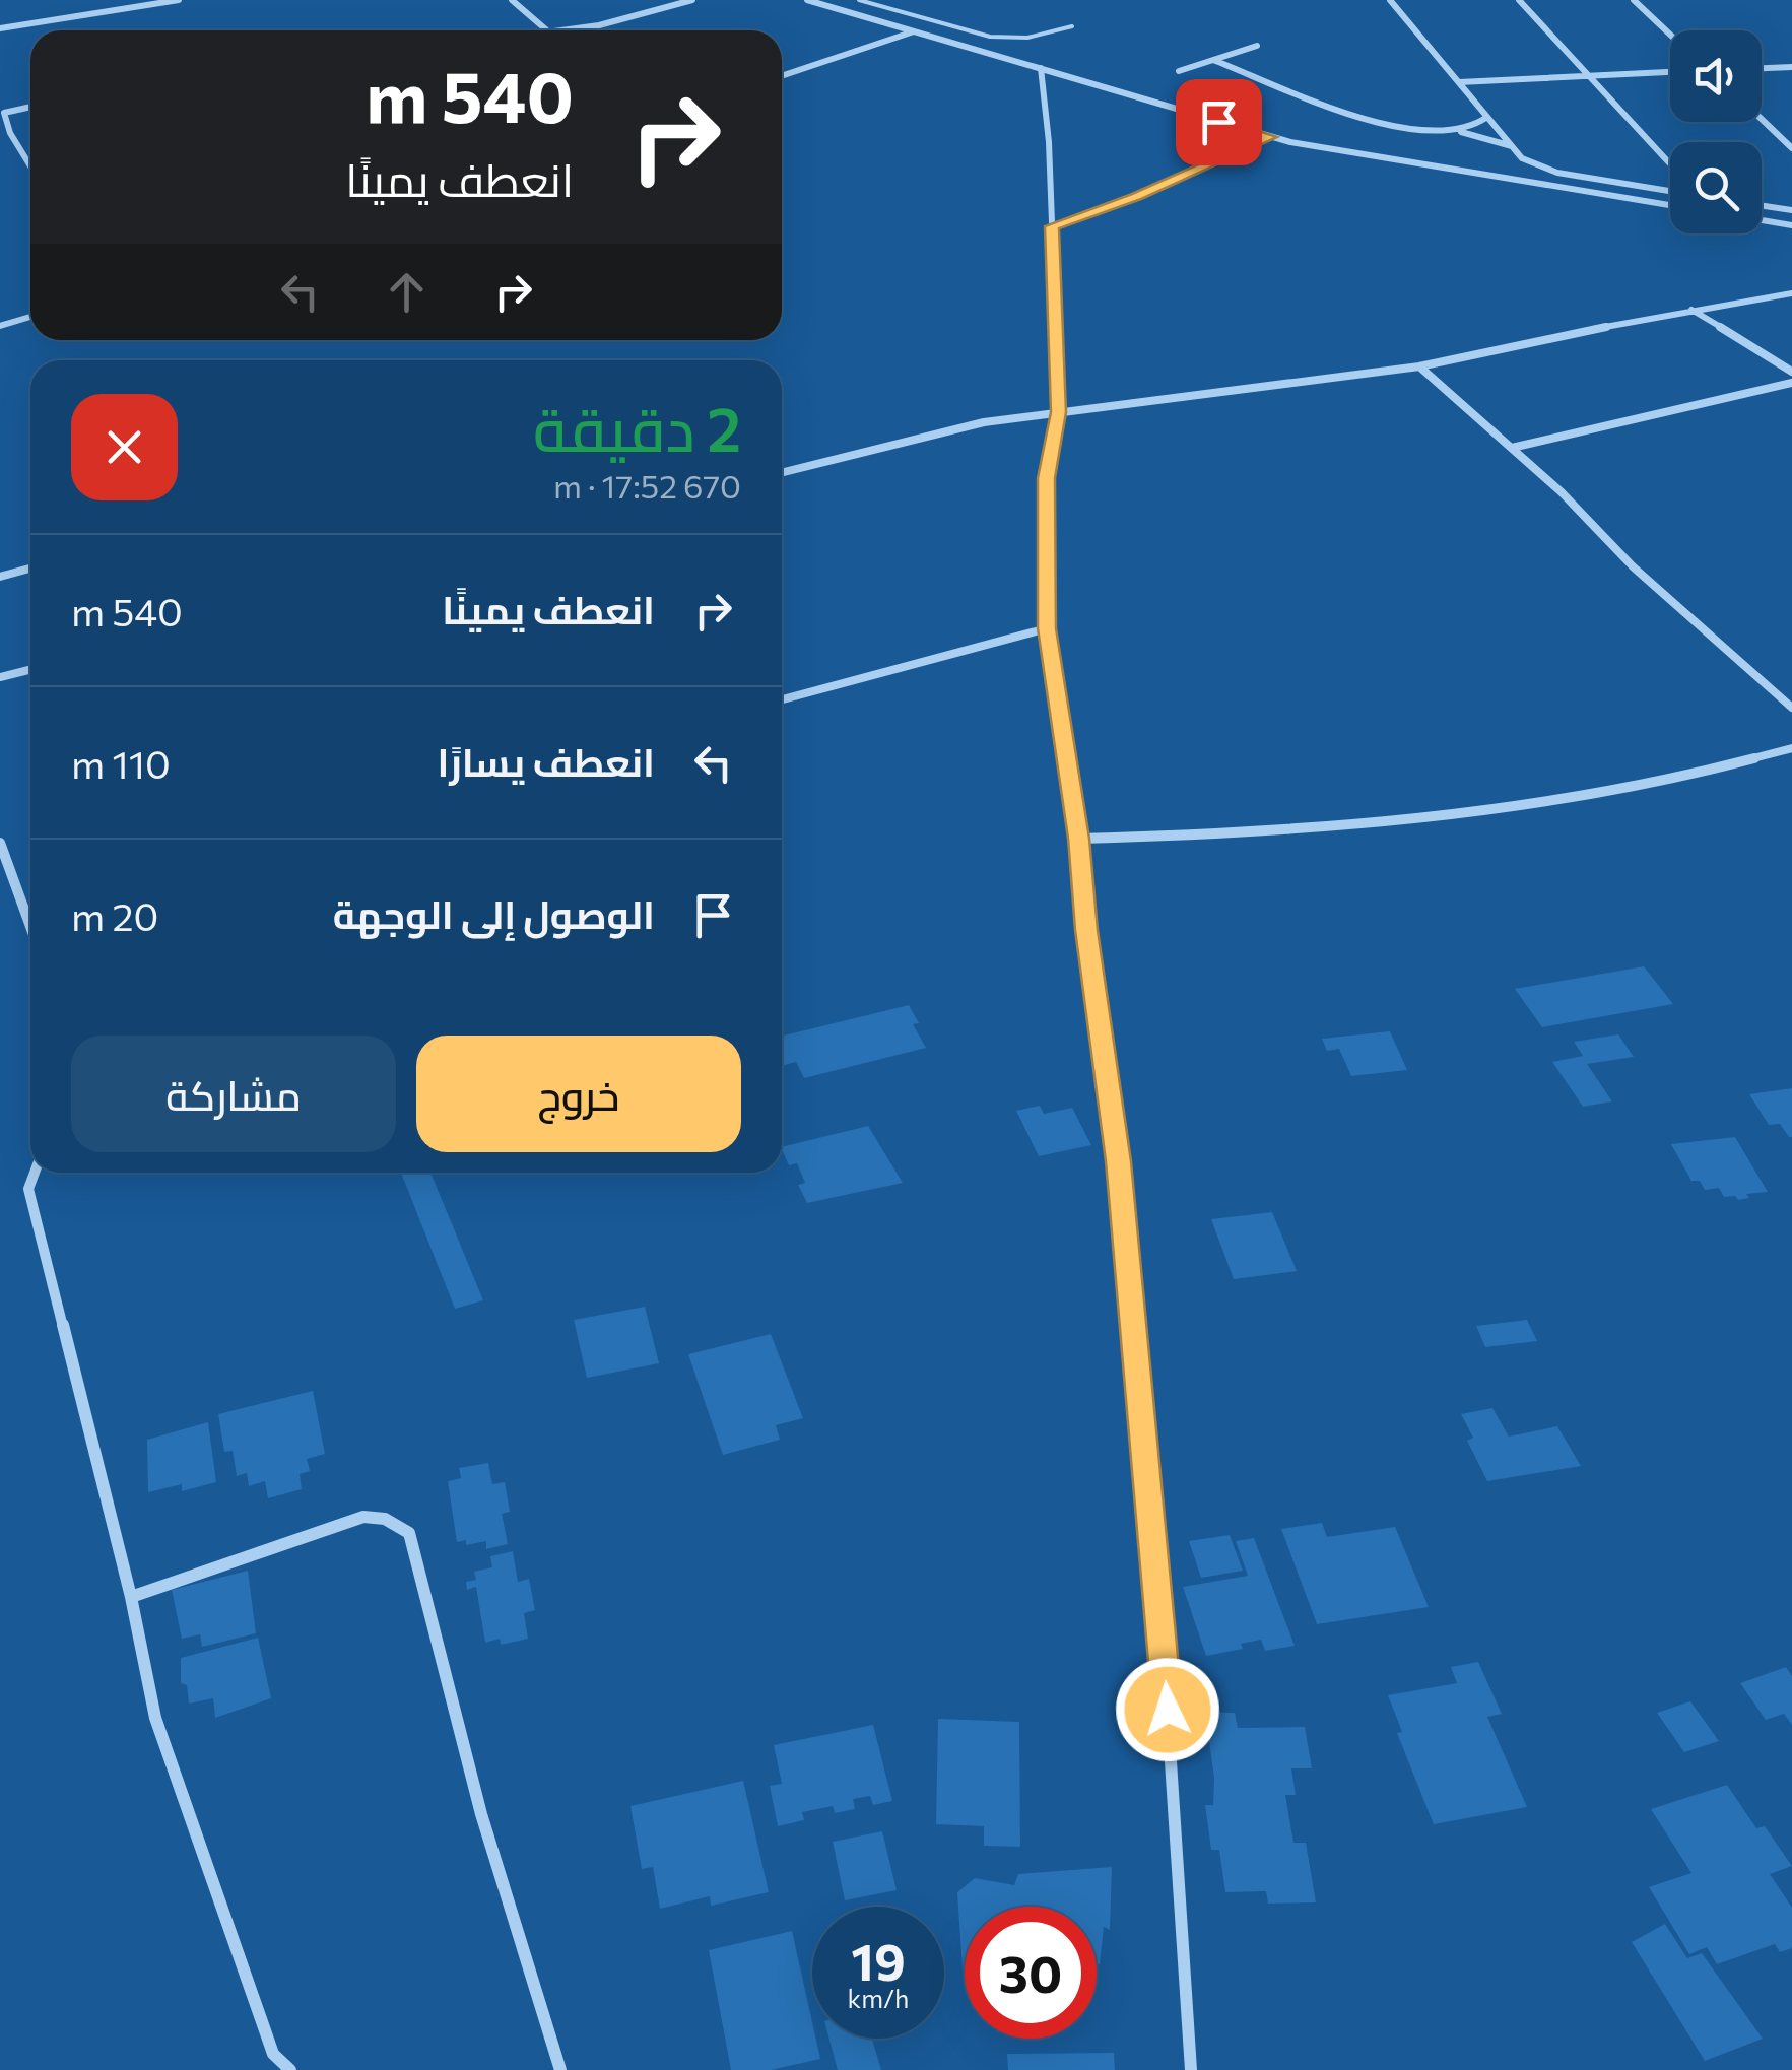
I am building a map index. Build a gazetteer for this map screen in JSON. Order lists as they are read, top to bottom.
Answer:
{
  "page": {
    "turn": ["540 m", "انعطف يمينًا"],
    "heading": ["2 دقيقة", "670 m · 17:52"],
    "list": [
      {
        "name": "انعطف يمينًا",
        "value": "540 m"
      },
      {
        "name": "انعطف يسارًا",
        "value": "110 m"
      },
      {
        "name": "الوصول إلى الوجهة",
        "value": "20 m"
      }
    ],
    "buttons": ["خروج", "مشاركة"],
    "speed": "19 km/h",
    "limit": "30"
  }
}
